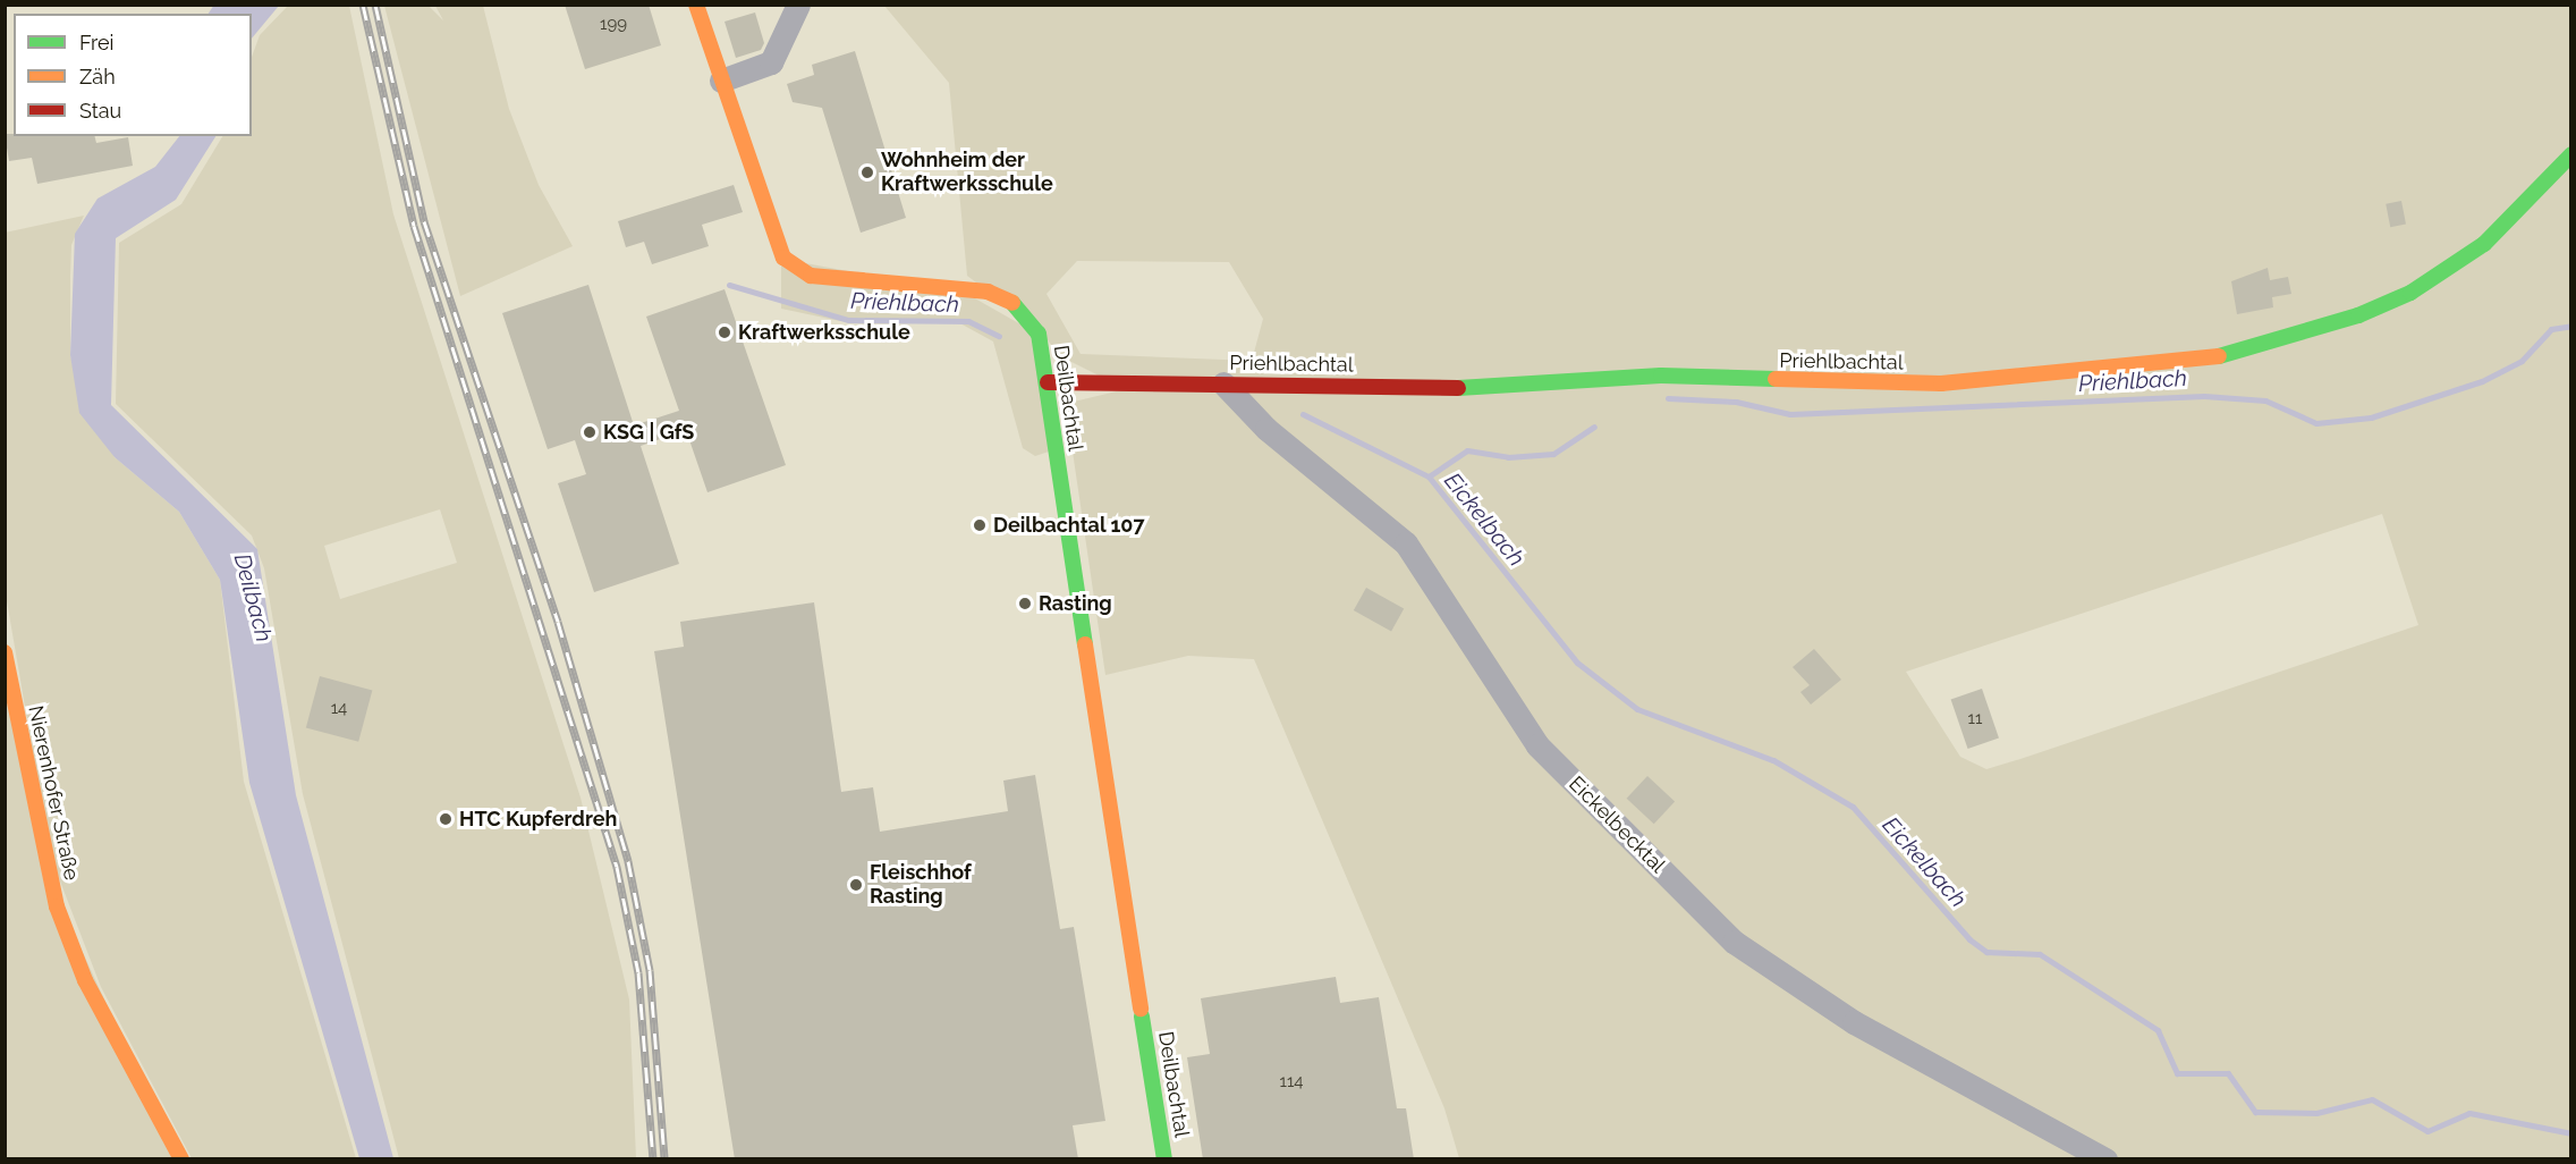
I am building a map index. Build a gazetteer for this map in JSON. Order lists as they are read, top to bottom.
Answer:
{
  "streets": {
    "street": [
      "Priehlbachtal",
      "Deilbachtal",
      "Nierenhofer Straße",
      "Eickelbecktal"
    ]
  },
  "crossings": [
    ["Priehlbachtal", "Deilbachtal"],
    ["Priehlbachtal", "Eickelbecktal"]
  ],
  "water": ["Priehlbach", "Eickelbach", "Deilbach"],
  "places": [
    "Wohnheim der Kraftwerksschule",
    "Kraftwerksschule",
    "KSG | GfS",
    "Deilbachtal 107",
    "Rasting",
    "HTC Kupferdreh",
    "Fleischhof Rasting"
  ],
  "house_numbers": [
    "199",
    "14",
    "11",
    "114"
  ],
  "legend": ["Frei", "Zäh", "Stau"]
}
